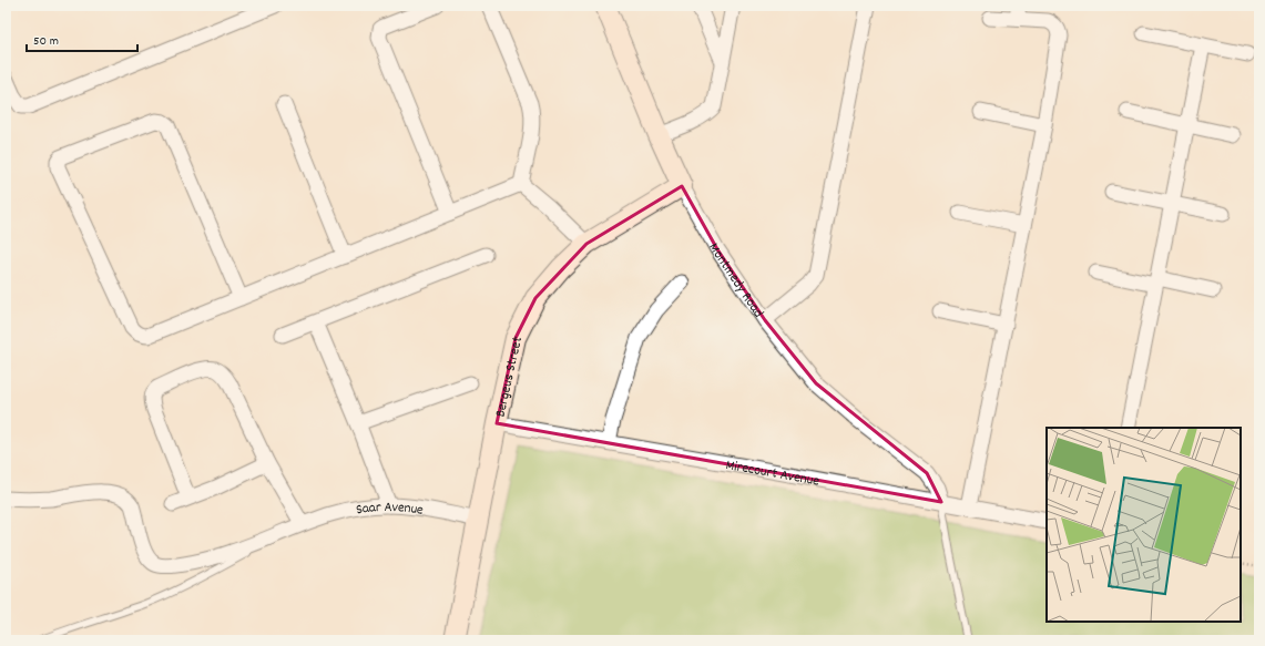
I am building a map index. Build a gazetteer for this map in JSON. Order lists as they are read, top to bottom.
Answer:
{
  "streets": {
    "street": [
      "Montmedy Road",
      "Bergeus Street",
      "Mirecourt Avenue",
      "Saar Avenue"
    ]
  },
  "crossings": [
    ["Montmedy Road", "Bergeus Street"],
    ["Montmedy Road", "Mirecourt Avenue"],
    ["Bergeus Street", "Mirecourt Avenue"],
    ["Bergeus Street", "Saar Avenue"]
  ],
  "scale_bar": "50 m"
}
